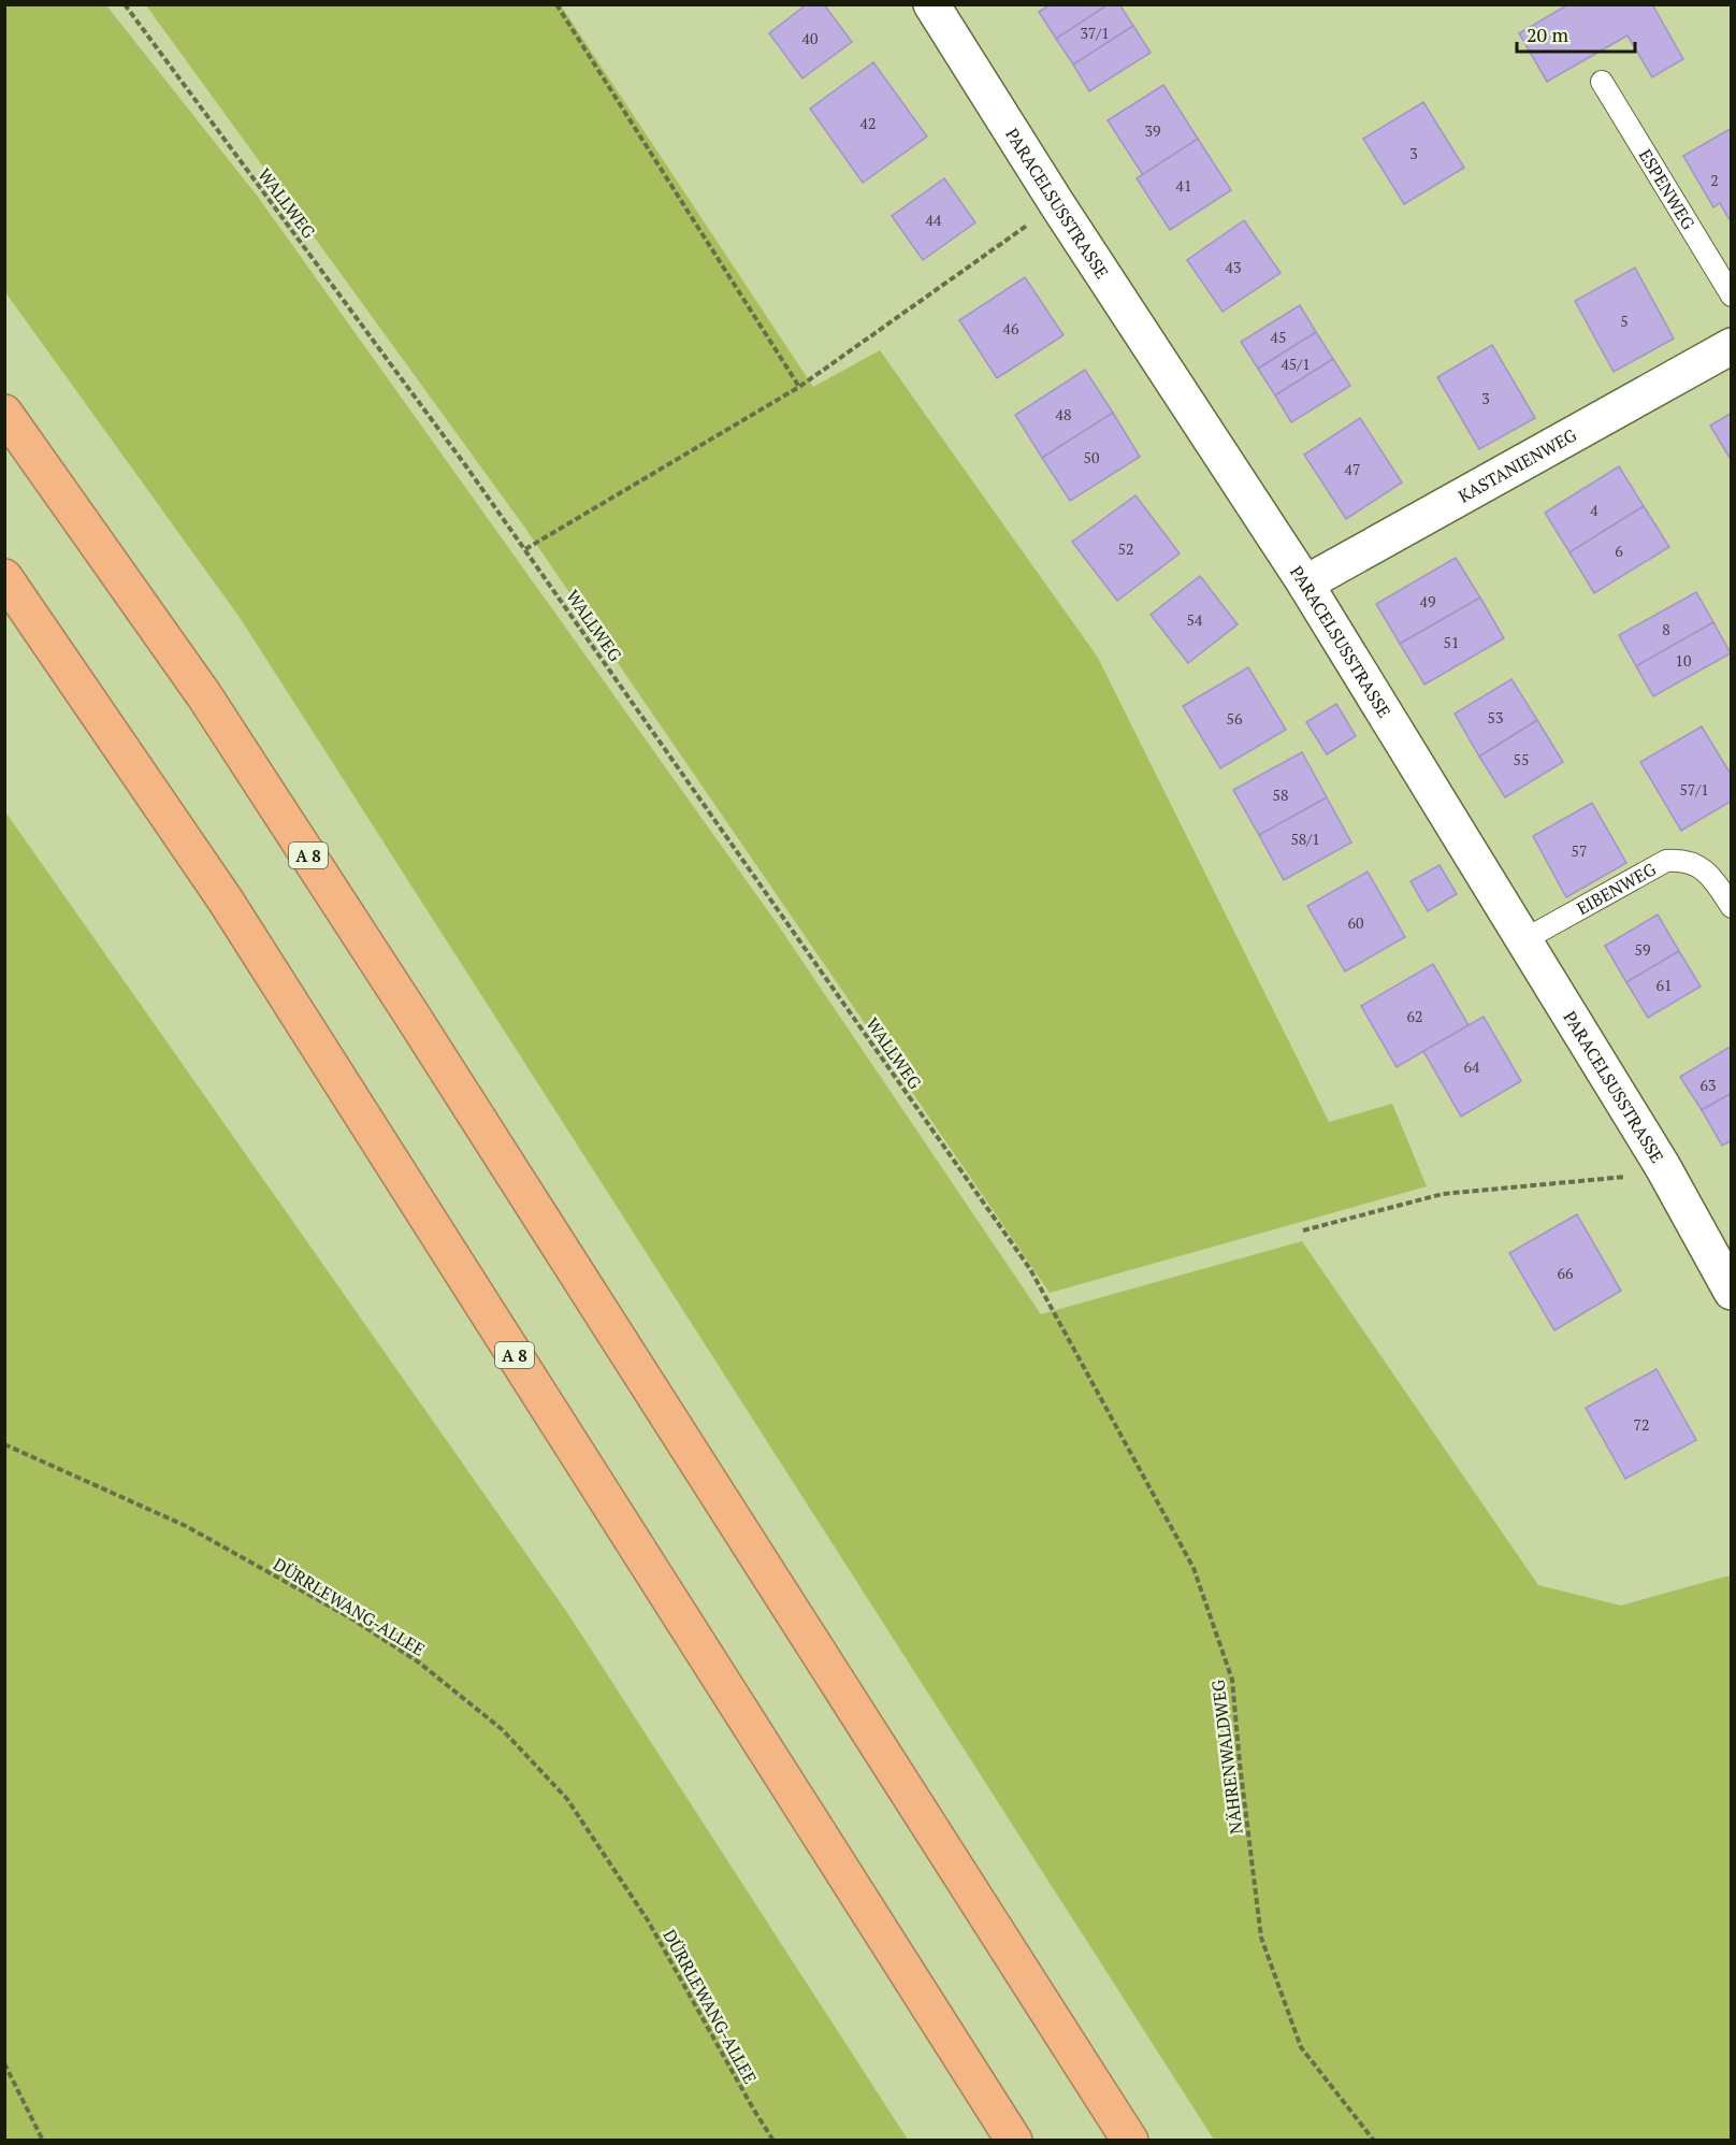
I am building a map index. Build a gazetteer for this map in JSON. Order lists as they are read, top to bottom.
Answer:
{
  "streets": {
    "highway": ["A 8"],
    "street": ["PARACELSUSSTRASSE", "KASTANIENWEG"],
    "lane": ["ESPENWEG", "EIBENWEG"],
    "path": ["WALLWEG", "DÜRRLEWANG-ALLEE", "NÄHRENWALDWEG"]
  },
  "crossings": [
    ["WALLWEG", "NÄHRENWALDWEG"],
    ["PARACELSUSSTRASSE", "KASTANIENWEG"],
    ["PARACELSUSSTRASSE", "EIBENWEG"]
  ],
  "house_numbers": [
    "37/1",
    "40",
    "42",
    "39",
    "3",
    "2",
    "41",
    "44",
    "43",
    "5",
    "46",
    "45",
    "45/1",
    "3",
    "48",
    "50",
    "47",
    "4",
    "52",
    "6",
    "49",
    "54",
    "8",
    "51",
    "10",
    "53",
    "56",
    "55",
    "57/1",
    "58",
    "58/1",
    "57",
    "60",
    "59",
    "61",
    "62",
    "64",
    "63",
    "66",
    "72"
  ],
  "scale_bar": "20 m"
}
